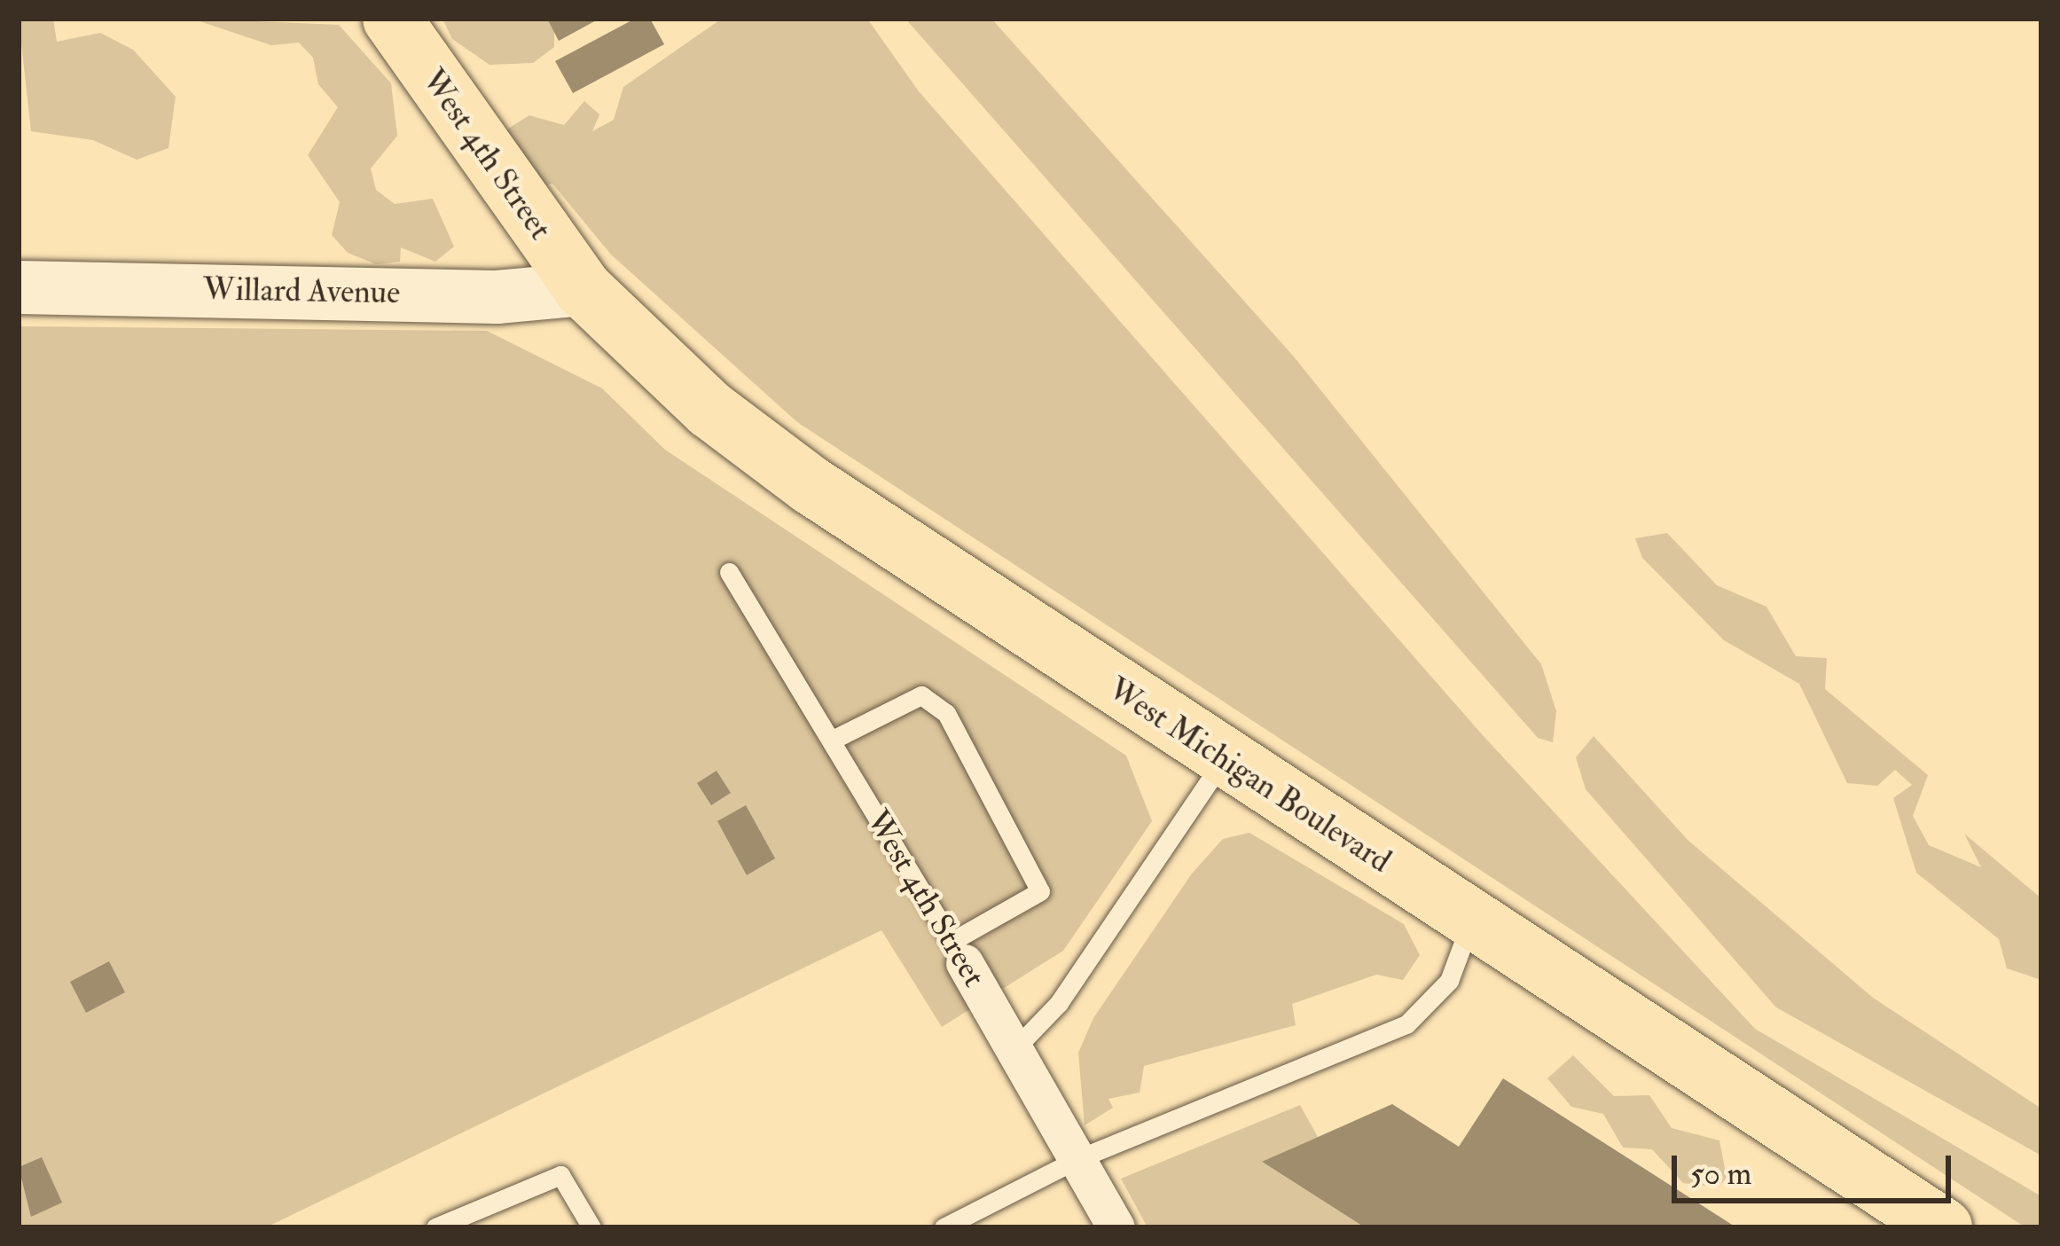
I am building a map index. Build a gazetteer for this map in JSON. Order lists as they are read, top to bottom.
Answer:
{
  "streets": {
    "main road": ["West 4th Street", "West Michigan Boulevard"],
    "street": ["Willard Avenue"]
  },
  "crossings": [
    ["West 4th Street", "Willard Avenue"],
    ["West 4th Street", "West Michigan Boulevard"],
    ["Willard Avenue", "West Michigan Boulevard"]
  ],
  "scale_bar": "50 m"
}
